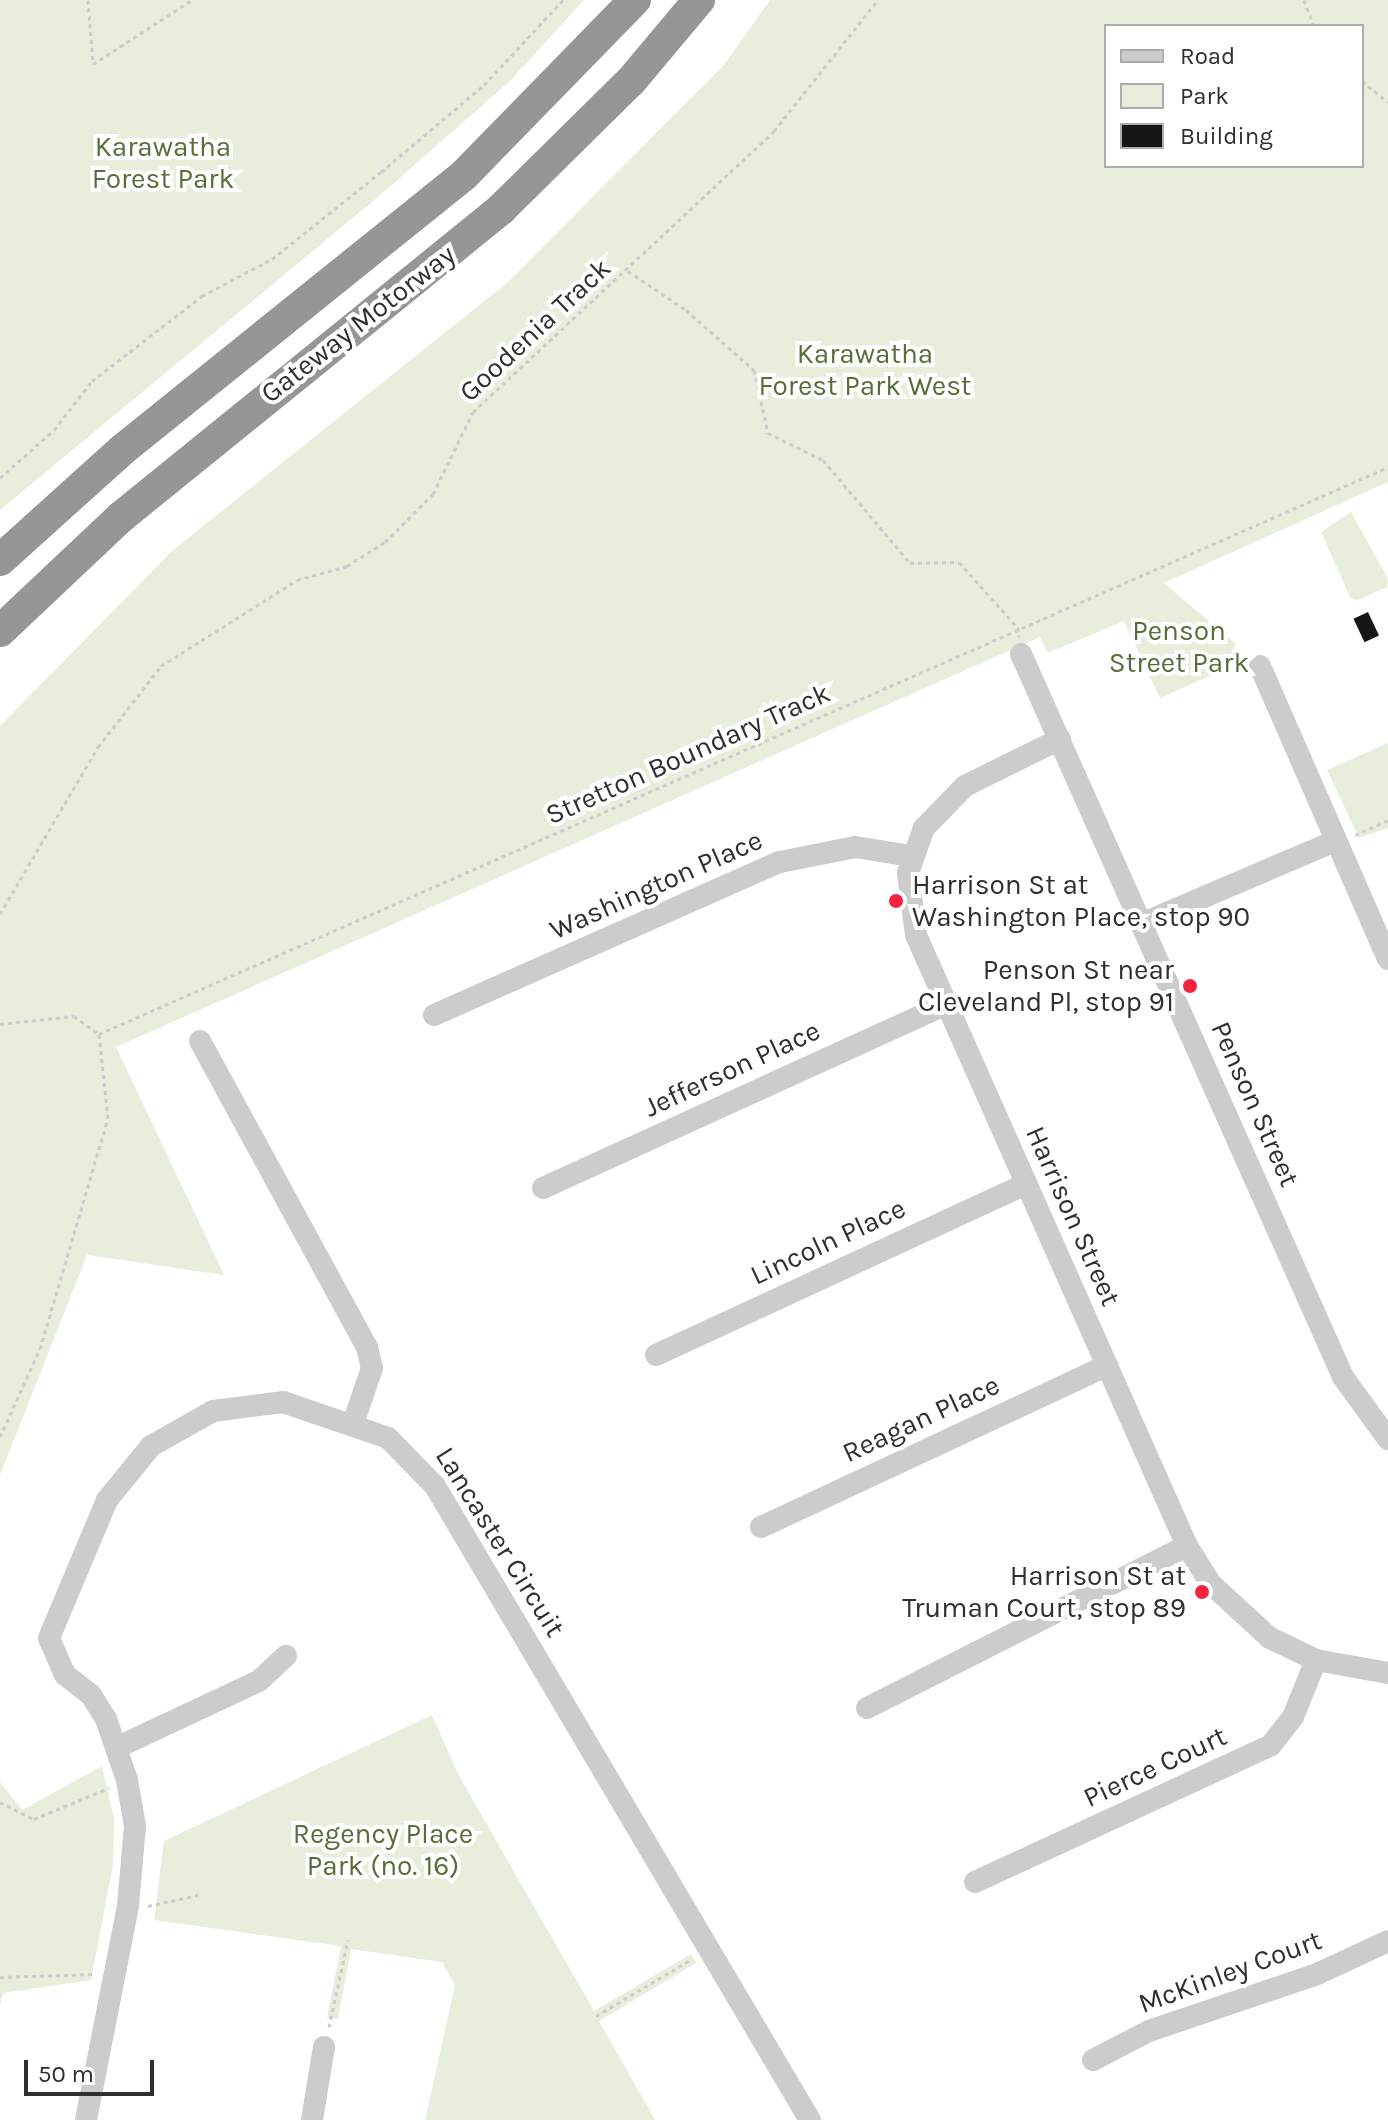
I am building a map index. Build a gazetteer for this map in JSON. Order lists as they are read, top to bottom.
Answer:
{
  "streets": {
    "highway": ["Gateway Motorway"],
    "street": [
      "Washington Place",
      "Jefferson Place",
      "Penson Street",
      "Harrison Street",
      "Lincoln Place",
      "Reagan Place",
      "Lancaster Circuit",
      "Pierce Court",
      "McKinley Court"
    ],
    "path": ["Goodenia Track", "Stretton Boundary Track"]
  },
  "crossings": [
    ["Washington Place", "Harrison Street"],
    ["Jefferson Place", "Harrison Street"],
    ["Harrison Street", "Lincoln Place"],
    ["Harrison Street", "Reagan Place"],
    ["Harrison Street", "Pierce Court"]
  ],
  "parks": [
    "Karawatha Forest Park",
    "Karawatha Forest Park West",
    "Penson Street Park",
    "Regency Place Park (no. 16)"
  ],
  "places": ["Harrison St at Washington Place, stop 90", "Penson St near Cleveland Pl, stop 91", "Harrison St at Truman Court, stop 89"],
  "legend": ["Road", "Park", "Building"],
  "scale_bar": "50 m"
}
